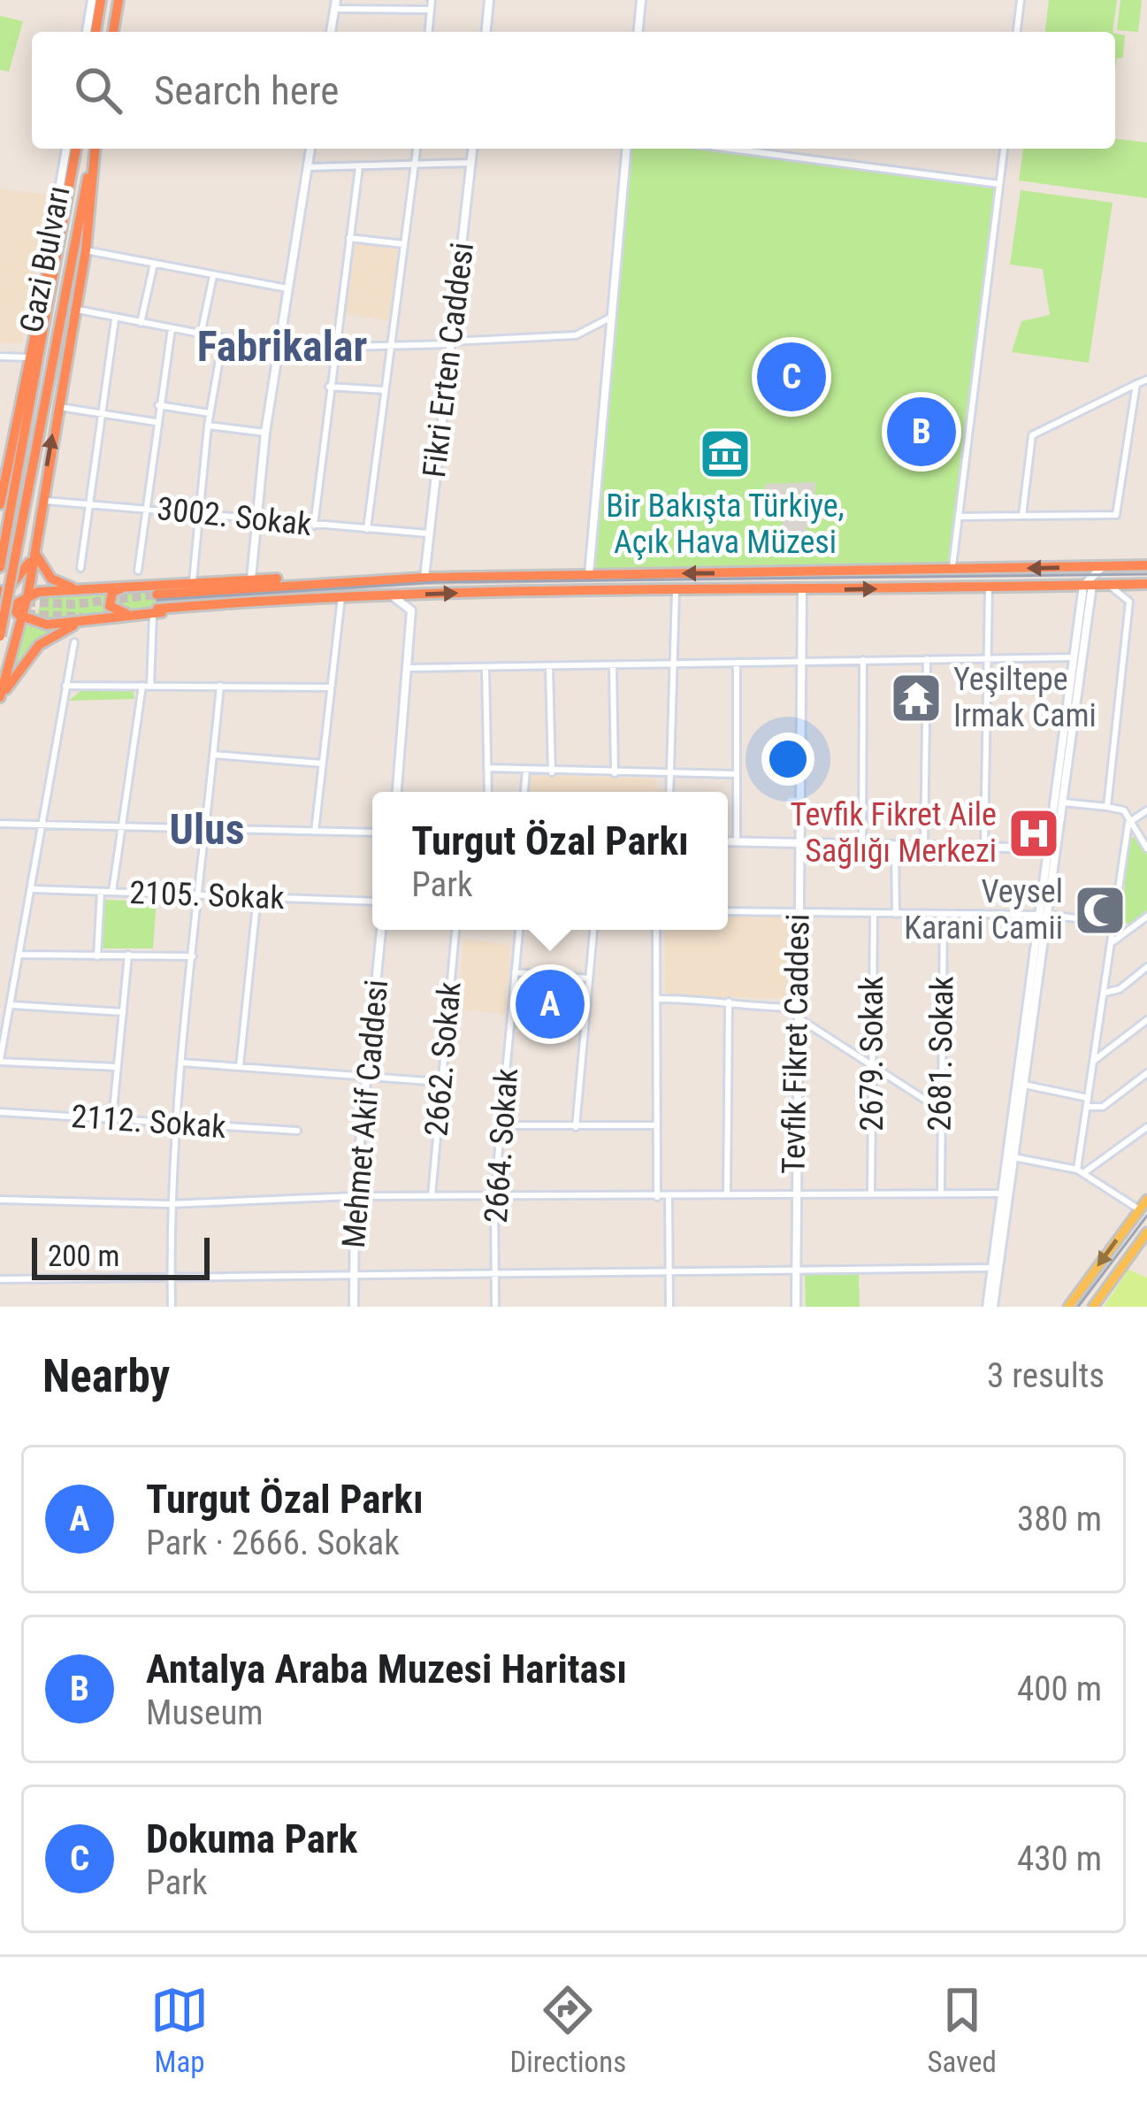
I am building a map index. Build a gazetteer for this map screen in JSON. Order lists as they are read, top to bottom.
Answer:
{
  "streets": {
    "highway": ["Gazi Bulvarı"],
    "street": [
      "Fikri Erten Caddesi",
      "3002. Sokak",
      "2105. Sokak",
      "Tevfik Fikret Caddesi",
      "2679. Sokak",
      "2681. Sokak",
      "2662. Sokak",
      "Mehmet Akif Caddesi",
      "2112. Sokak",
      "2664. Sokak"
    ]
  },
  "crossings": [
    ["Fikri Erten Caddesi", "3002. Sokak"]
  ],
  "districts": ["Fabrikalar", "Ulus"],
  "places": {
    "museum": ["Bir Bakışta Türkiye, Açık Hava Müzesi"],
    "temple": ["Yeşiltepe Irmak Cami"],
    "hospital": ["Tevfik Fikret Aile Sağlığı Merkezi"],
    "mosque": ["Veysel Karani Camii"]
  },
  "scale_bar": "200 m",
  "page": {
    "search": "Search here",
    "pins": ["C", "B", "A"],
    "popup": ["Turgut Özal Parkı", "Park"],
    "scale": "200 m",
    "heading": ["Nearby", "3 results"],
    "list": [
      {
        "mark": "A",
        "name": "Turgut Özal Parkı",
        "note": "Park · 2666. Sokak",
        "value": "380 m"
      },
      {
        "mark": "B",
        "name": "Antalya Araba Muzesi Haritası",
        "note": "Museum",
        "value": "400 m"
      },
      {
        "mark": "C",
        "name": "Dokuma Park",
        "note": "Park",
        "value": "430 m"
      }
    ],
    "nav": ["Map", "Directions", "Saved"]
  }
}
